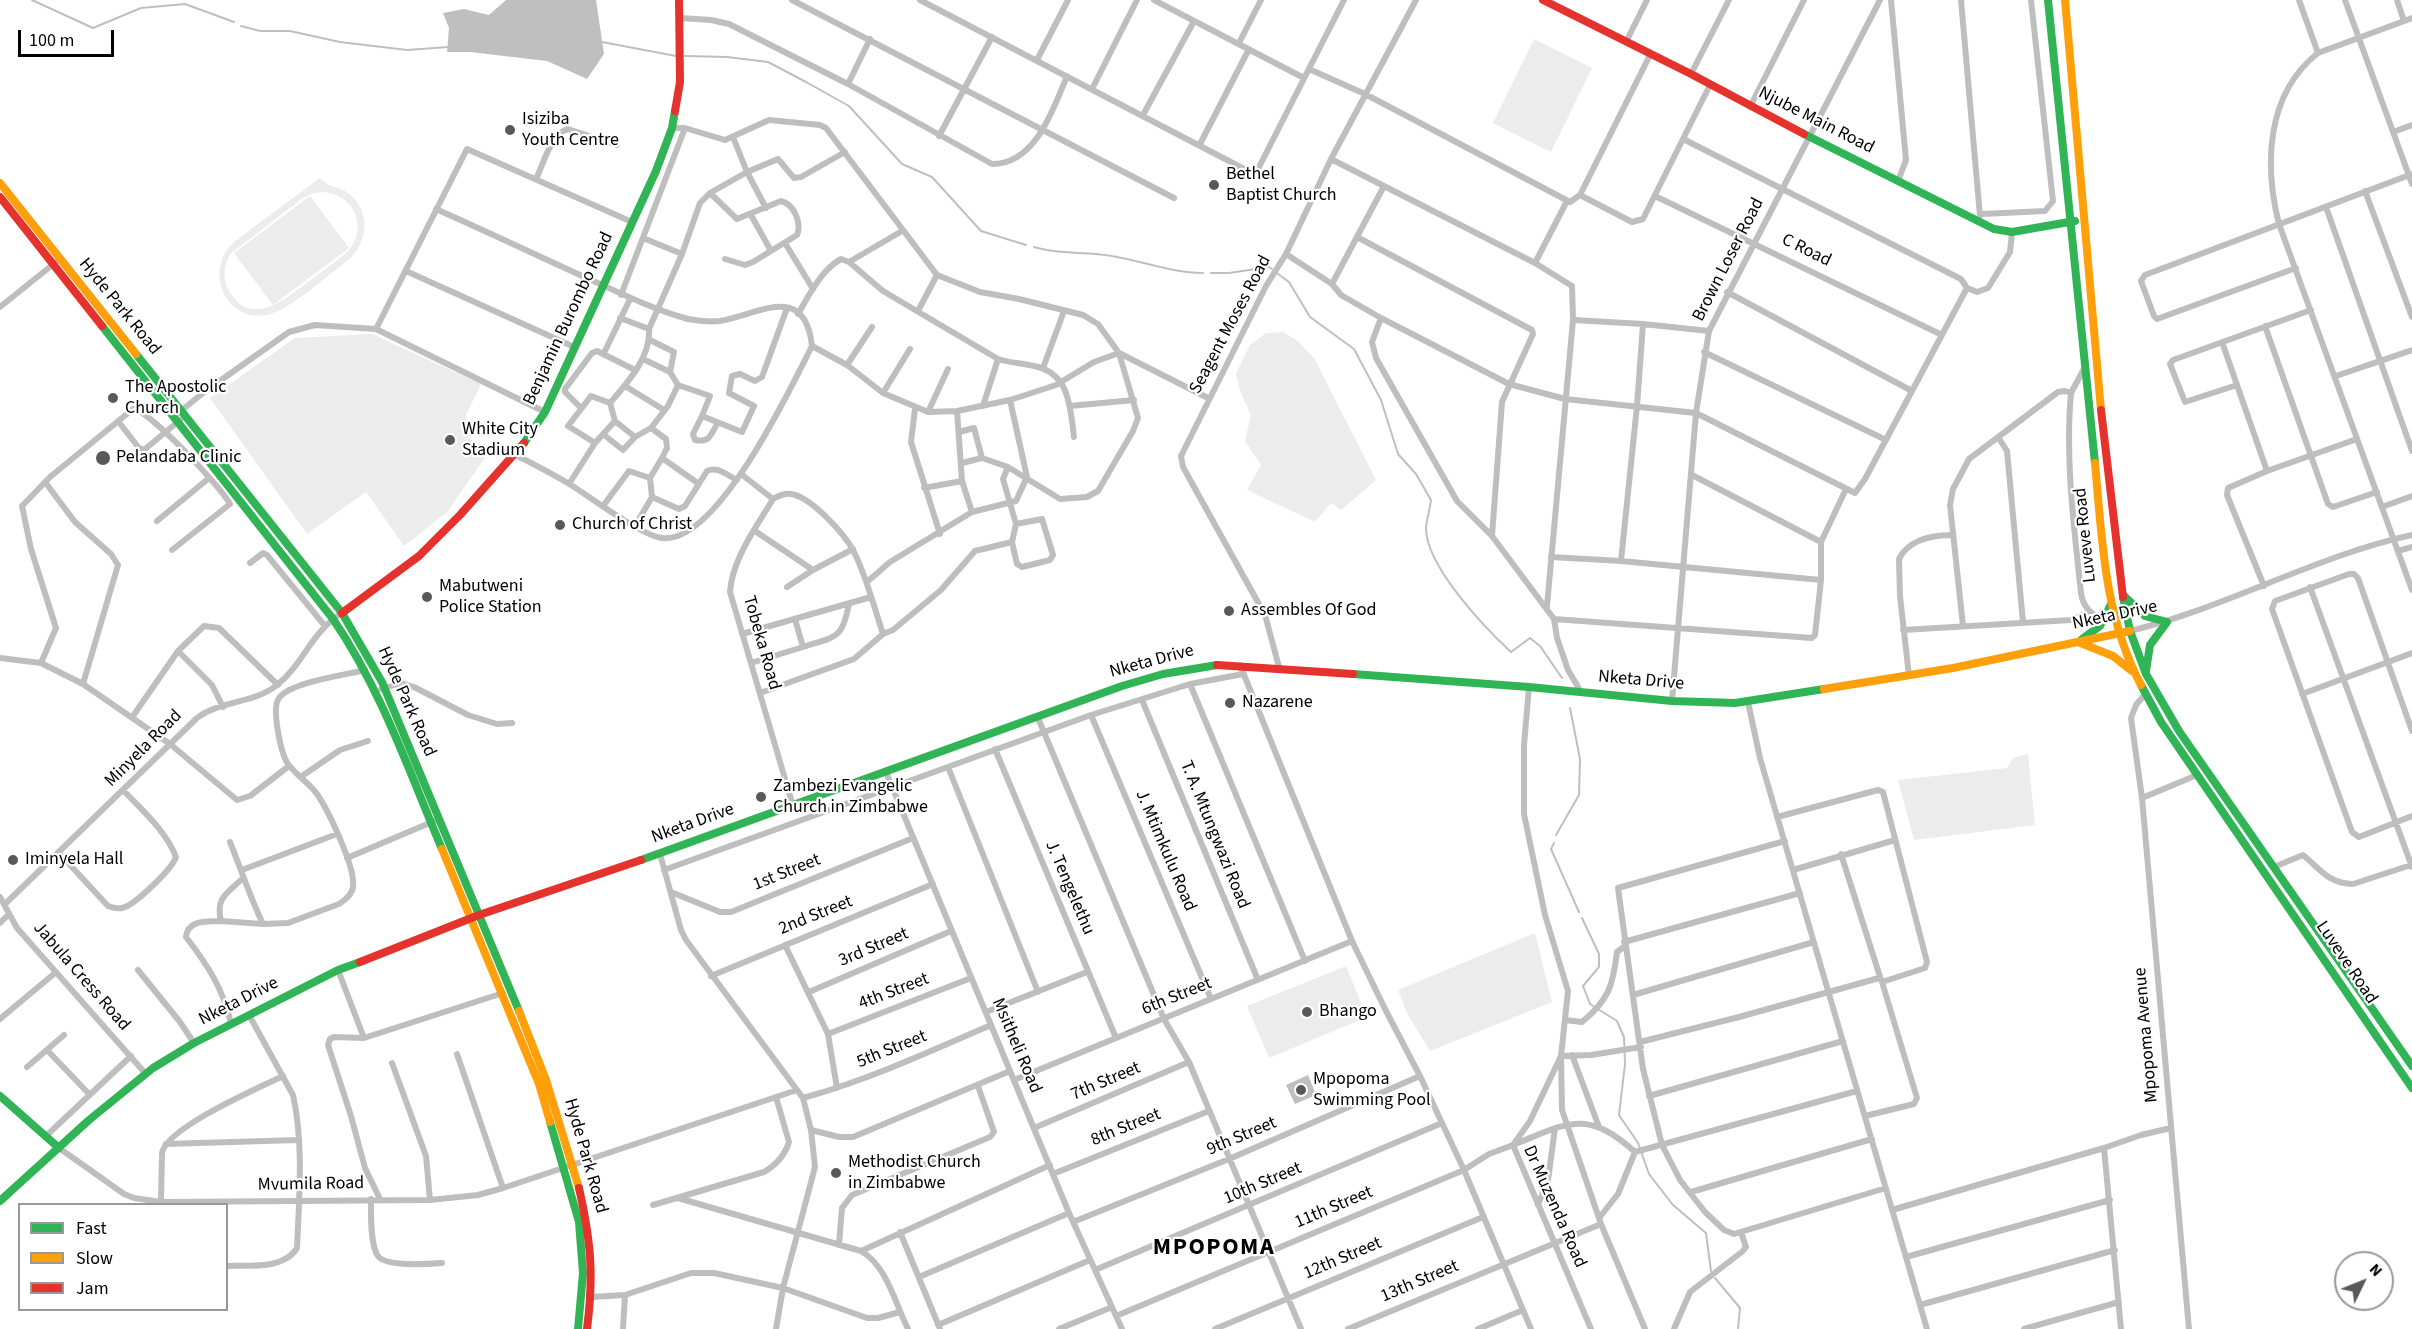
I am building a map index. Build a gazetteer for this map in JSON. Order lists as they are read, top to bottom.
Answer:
{
  "streets": {
    "street": [
      "Njube Main Road",
      "C Road",
      "Brown Loser Road",
      "Hyde Park Road",
      "Benjamin Burombo Road",
      "Seagent Moses Road",
      "Luveve Road",
      "Nketa Drive",
      "Tobeka Road",
      "Minyela Road",
      "T. A. Mtungwazi Road",
      "J. Mtimkulu Road",
      "1st Street",
      "J. Tengelethu",
      "2nd Street",
      "3rd Street",
      "Jabula Cress Road",
      "4th Street",
      "6th Street",
      "Mpopoma Avenue",
      "Msitheli Road",
      "5th Street",
      "7th Street",
      "8th Street",
      "9th Street",
      "10th Street",
      "Mvumila Road",
      "Dr Muzenda Road",
      "11th Street",
      "12th Street",
      "13th Street"
    ]
  },
  "crossings": [
    ["Njube Main Road", "Brown Loser Road"],
    ["Njube Main Road", "Luveve Road"],
    ["C Road", "Brown Loser Road"],
    ["Brown Loser Road", "Nketa Drive"],
    ["Hyde Park Road", "Benjamin Burombo Road"],
    ["Hyde Park Road", "Nketa Drive"],
    ["Hyde Park Road", "Minyela Road"],
    ["Hyde Park Road", "Mvumila Road"],
    ["Benjamin Burombo Road", "Minyela Road"],
    ["Seagent Moses Road", "Nketa Drive"],
    ["Luveve Road", "Nketa Drive"],
    ["Luveve Road", "Mpopoma Avenue"],
    ["Nketa Drive", "Tobeka Road"],
    ["Nketa Drive", "Jabula Cress Road"],
    ["Nketa Drive", "Msitheli Road"],
    ["Nketa Drive", "Mvumila Road"],
    ["Minyela Road", "Jabula Cress Road"],
    ["T. A. Mtungwazi Road", "6th Street"],
    ["J. Mtimkulu Road", "6th Street"],
    ["1st Street", "Msitheli Road"],
    ["J. Tengelethu", "6th Street"],
    ["2nd Street", "Msitheli Road"],
    ["3rd Street", "Msitheli Road"],
    ["4th Street", "Msitheli Road"],
    ["6th Street", "Msitheli Road"],
    ["Msitheli Road", "5th Street"],
    ["Msitheli Road", "7th Street"],
    ["Msitheli Road", "8th Street"],
    ["Msitheli Road", "9th Street"],
    ["Msitheli Road", "10th Street"],
    ["Msitheli Road", "11th Street"],
    ["Dr Muzenda Road", "11th Street"],
    ["Dr Muzenda Road", "13th Street"]
  ],
  "districts": ["MPOPOMA"],
  "places": [
    "Isiziba Youth Centre",
    "Bethel Baptist Church",
    "The Apostolic Church",
    "White City Stadium",
    "Pelandaba Clinic",
    "Church of Christ",
    "Mabutweni Police Station",
    "Assembles Of God",
    "Nazarene",
    "Zambezi Evangelic Church in Zimbabwe",
    "Iminyela Hall",
    "Bhango",
    "Mpopoma Swimming Pool",
    "Methodist Church in Zimbabwe"
  ],
  "legend": ["Fast", "Slow", "Jam"],
  "scale_bar": "100 m",
  "north": "top right"
}
